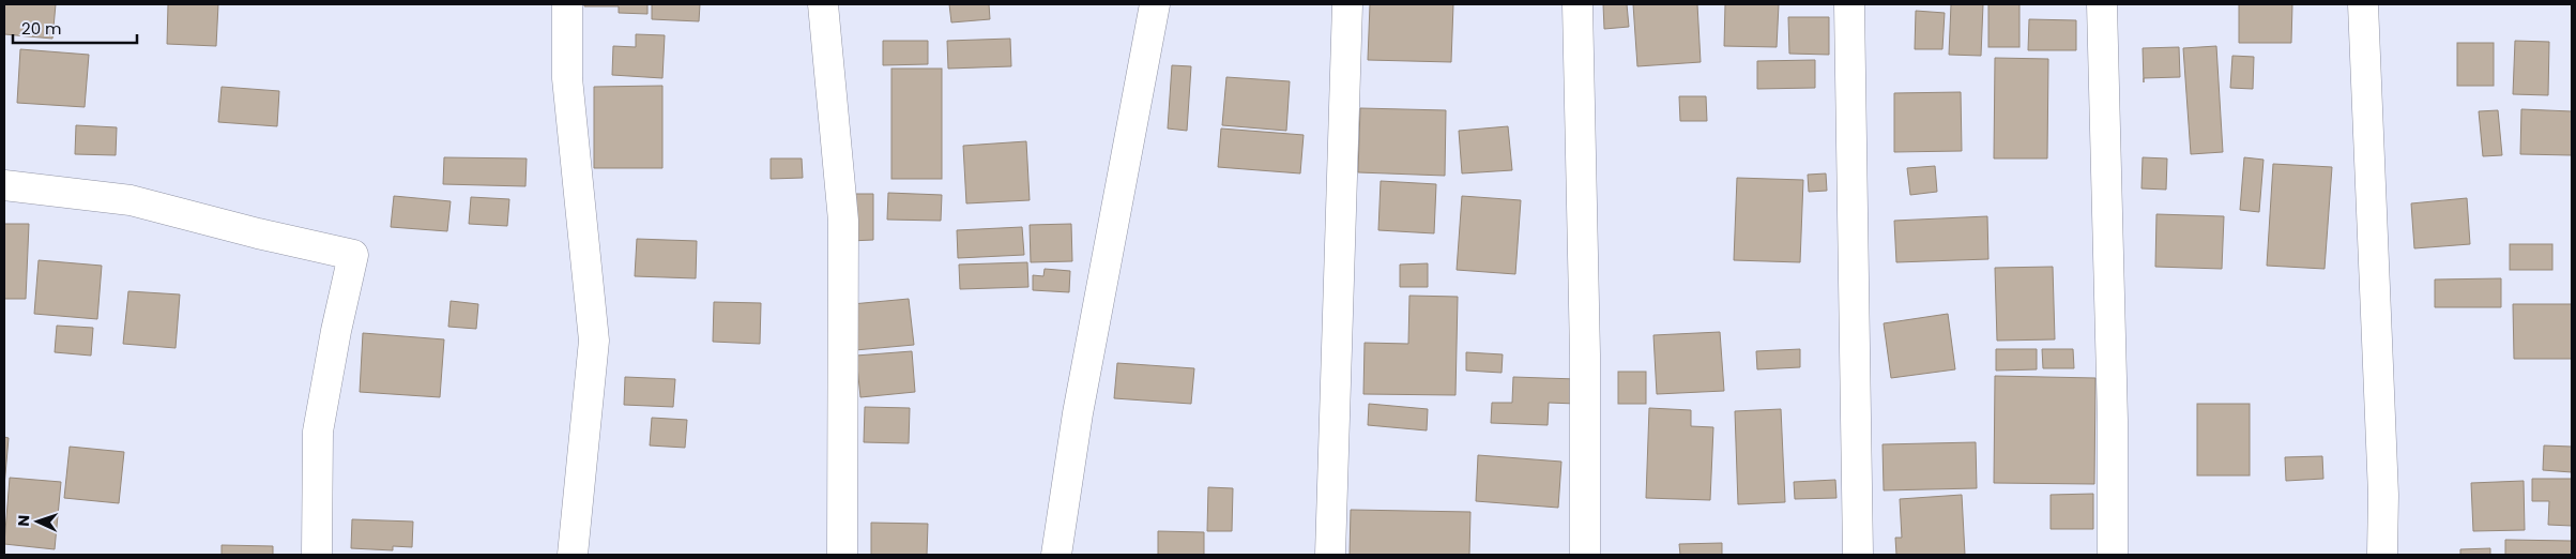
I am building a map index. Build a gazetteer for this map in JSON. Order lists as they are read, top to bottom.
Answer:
{
  "scale_bar": "20 m",
  "north": "left"
}
